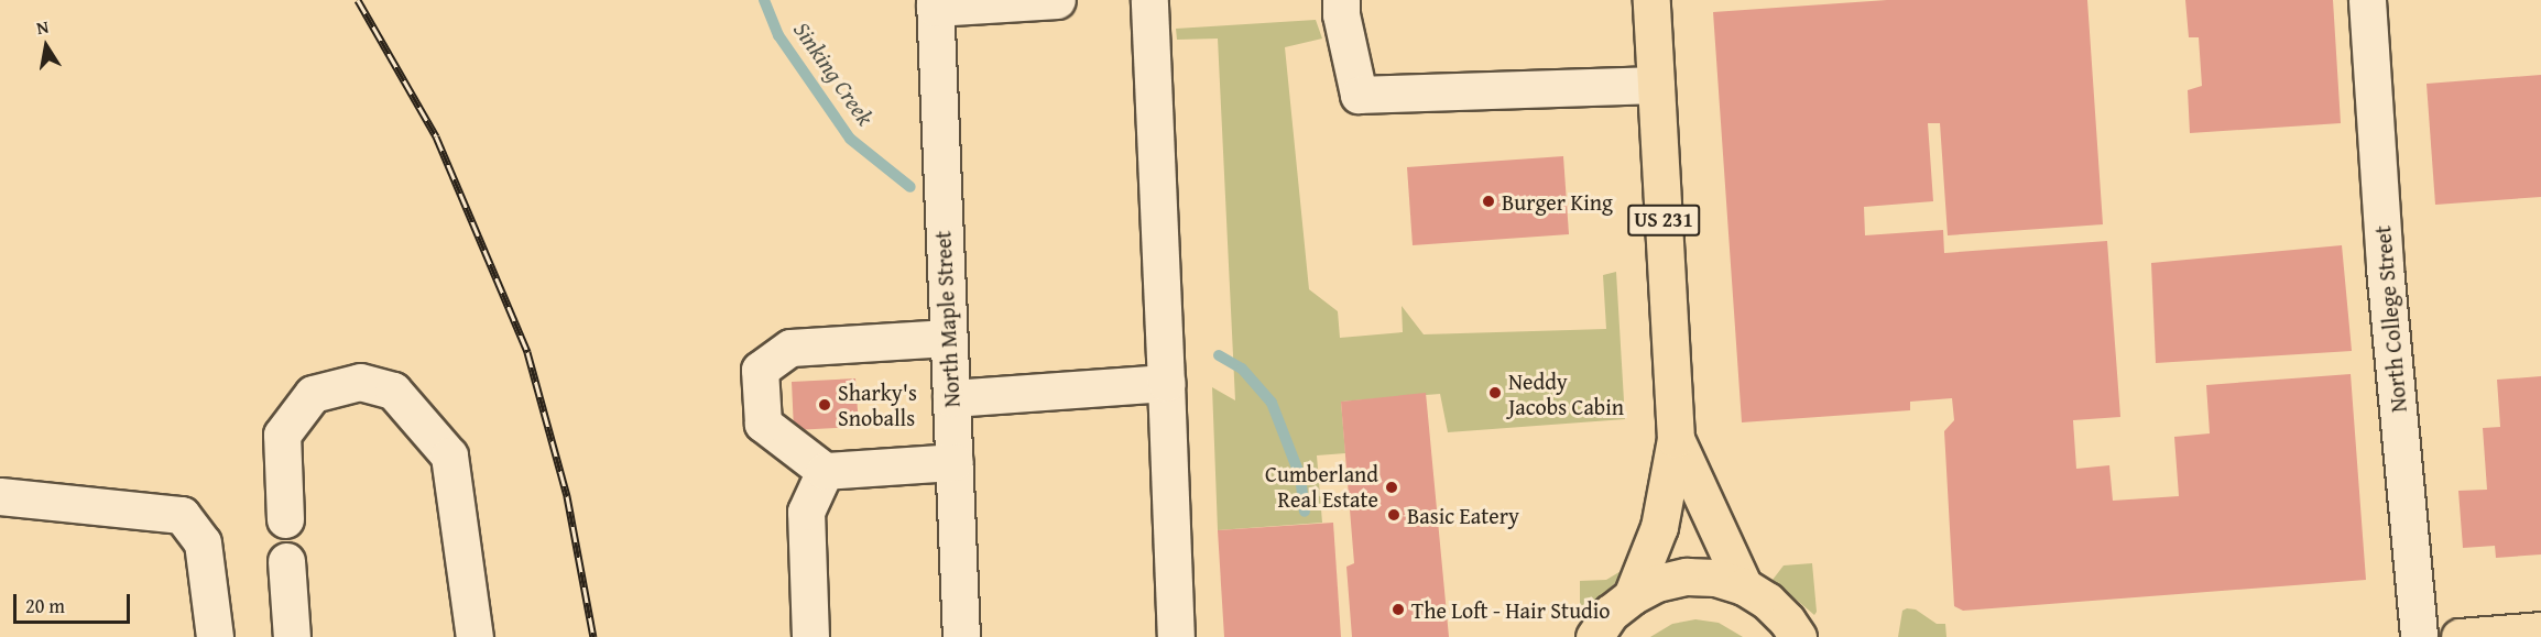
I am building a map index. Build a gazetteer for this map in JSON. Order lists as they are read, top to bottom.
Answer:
{
  "streets": {
    "main road": ["US 231"],
    "street": ["North Maple Street", "North College Street"]
  },
  "water": ["Sinking Creek"],
  "places": [
    "Burger King",
    "Neddy Jacobs Cabin",
    "Sharky's Snoballs",
    "Cumberland Real Estate",
    "Basic Eatery",
    "The Loft - Hair Studio"
  ],
  "scale_bar": "20 m",
  "north": "top"
}
